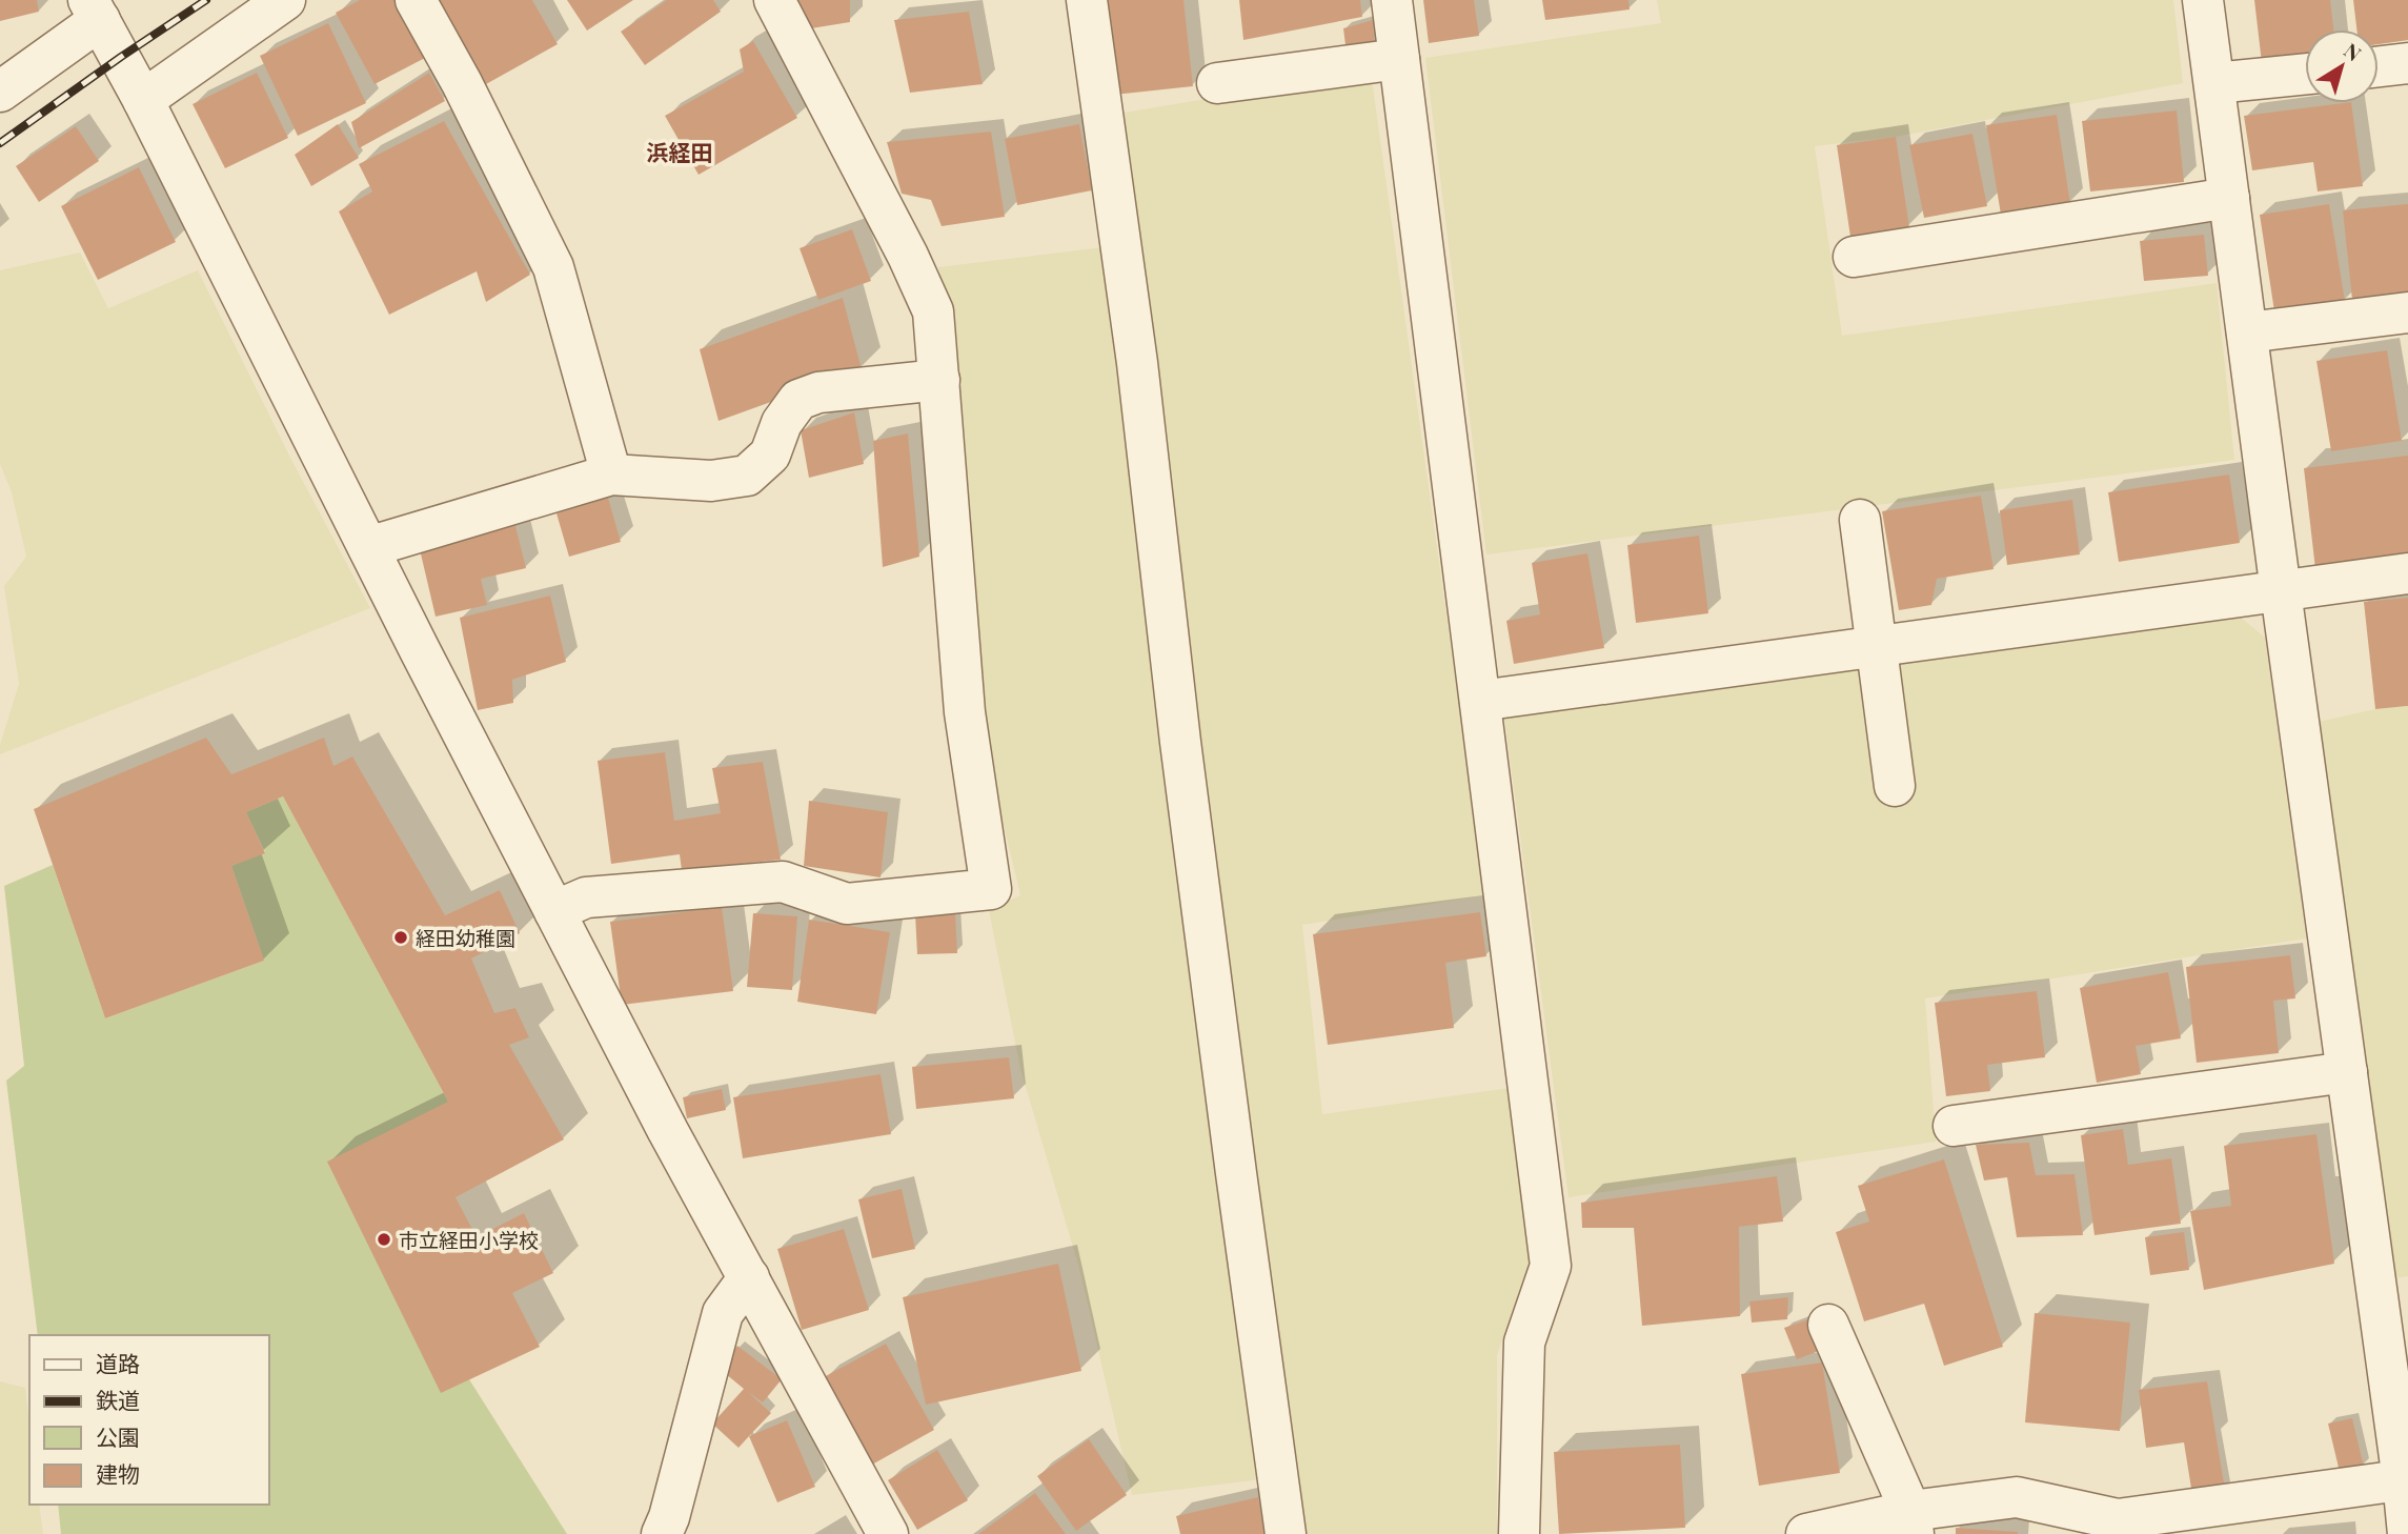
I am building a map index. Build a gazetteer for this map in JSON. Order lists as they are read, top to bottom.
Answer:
{
  "districts": ["浜経田"],
  "places": ["経田幼稚園", "市立経田小学校"],
  "legend": [
    "道路",
    "鉄道",
    "公園",
    "建物"
  ],
  "north": "top right"
}
